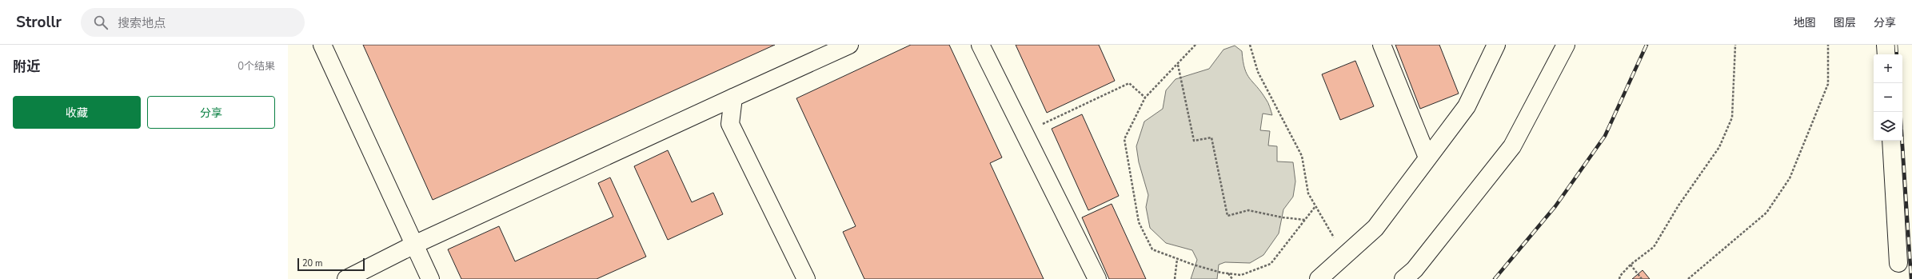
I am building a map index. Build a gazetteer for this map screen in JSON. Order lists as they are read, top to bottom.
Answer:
{
  "scale_bar": "20 m",
  "page": {
    "header": "Strollr",
    "search": "搜索地点",
    "nav": ["地图", "图层", "分享"],
    "heading": ["附近", "0个结果"],
    "map_buttons": ["+", "−"],
    "buttons": ["收藏", "分享"],
    "scale": "20 m"
  }
}
